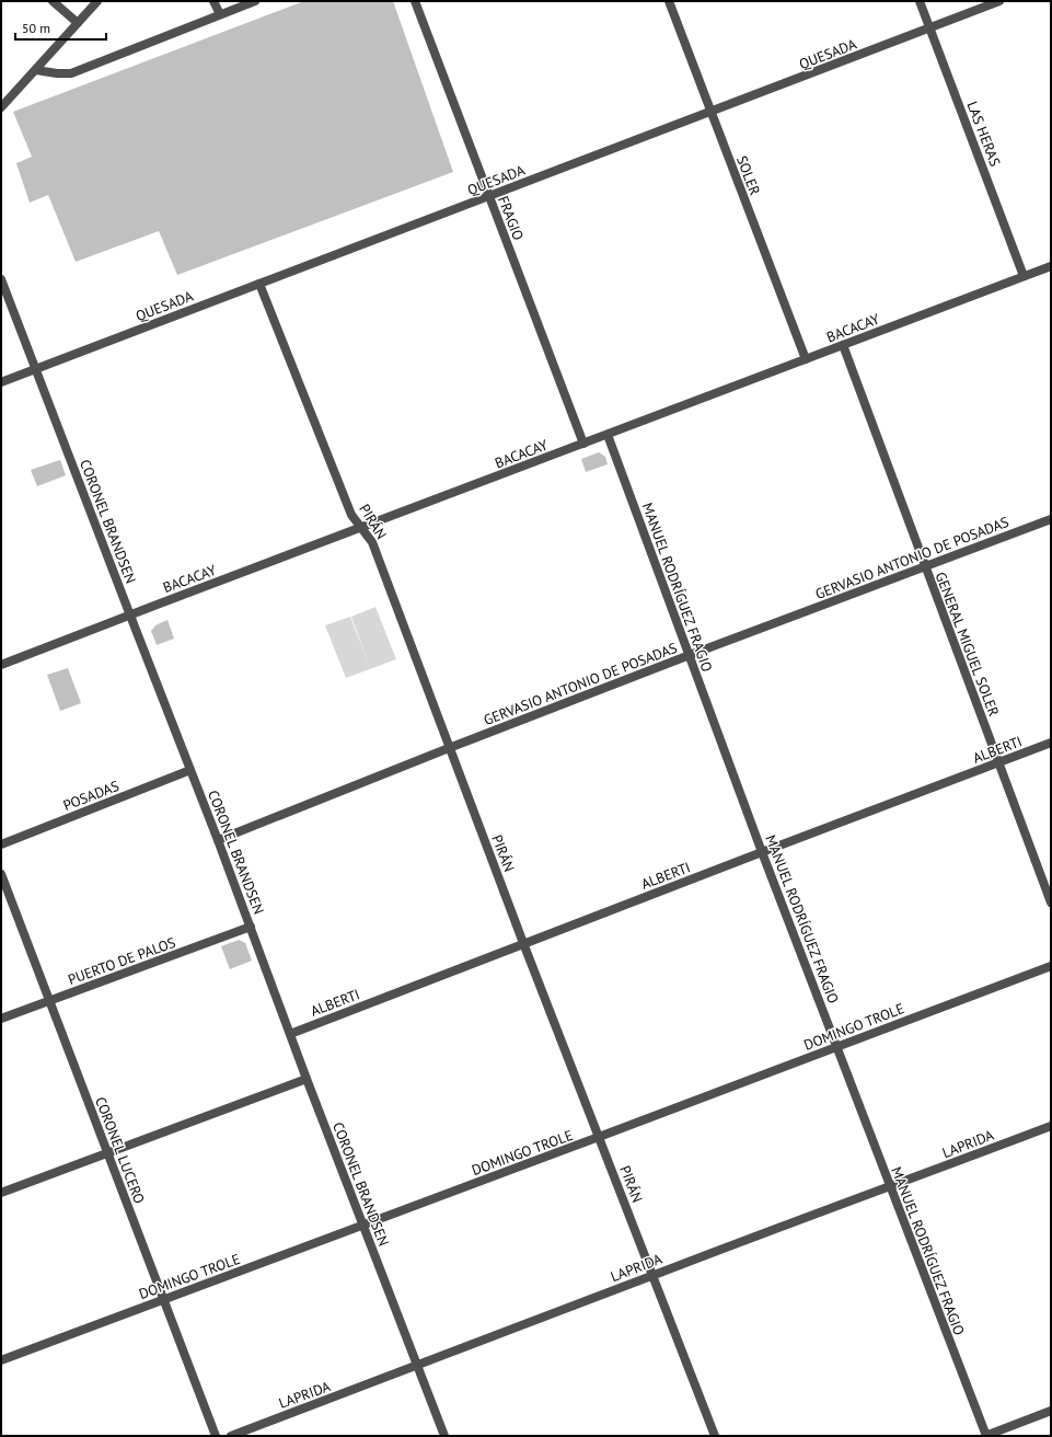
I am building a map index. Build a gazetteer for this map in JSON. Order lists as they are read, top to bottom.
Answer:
{
  "streets": {
    "street": [
      "QUESADA",
      "LAS HERAS",
      "SOLER",
      "FRAGIO",
      "BACACAY",
      "CORONEL BRANDSEN",
      "PIRÁN",
      "GERVASIO ANTONIO DE POSADAS",
      "MANUEL RODRÍGUEZ FRAGIO",
      "GENERAL MIGUEL SOLER",
      "ALBERTI",
      "POSADAS",
      "PUERTO DE PALOS",
      "DOMINGO TROLE",
      "LAPRIDA",
      "CORONEL LUCERO"
    ]
  },
  "crossings": [
    ["QUESADA", "LAS HERAS"],
    ["QUESADA", "SOLER"],
    ["QUESADA", "FRAGIO"],
    ["QUESADA", "CORONEL BRANDSEN"],
    ["QUESADA", "PIRÁN"],
    ["LAS HERAS", "BACACAY"],
    ["SOLER", "BACACAY"],
    ["FRAGIO", "BACACAY"],
    ["BACACAY", "CORONEL BRANDSEN"],
    ["BACACAY", "PIRÁN"],
    ["BACACAY", "MANUEL RODRÍGUEZ FRAGIO"],
    ["BACACAY", "GENERAL MIGUEL SOLER"],
    ["CORONEL BRANDSEN", "GERVASIO ANTONIO DE POSADAS"],
    ["CORONEL BRANDSEN", "ALBERTI"],
    ["CORONEL BRANDSEN", "POSADAS"],
    ["CORONEL BRANDSEN", "PUERTO DE PALOS"],
    ["CORONEL BRANDSEN", "DOMINGO TROLE"],
    ["CORONEL BRANDSEN", "LAPRIDA"],
    ["PIRÁN", "GERVASIO ANTONIO DE POSADAS"],
    ["PIRÁN", "ALBERTI"],
    ["PIRÁN", "DOMINGO TROLE"],
    ["PIRÁN", "LAPRIDA"],
    ["GERVASIO ANTONIO DE POSADAS", "MANUEL RODRÍGUEZ FRAGIO"],
    ["GERVASIO ANTONIO DE POSADAS", "GENERAL MIGUEL SOLER"],
    ["MANUEL RODRÍGUEZ FRAGIO", "ALBERTI"],
    ["MANUEL RODRÍGUEZ FRAGIO", "DOMINGO TROLE"],
    ["MANUEL RODRÍGUEZ FRAGIO", "LAPRIDA"],
    ["GENERAL MIGUEL SOLER", "ALBERTI"],
    ["PUERTO DE PALOS", "CORONEL LUCERO"],
    ["DOMINGO TROLE", "CORONEL LUCERO"]
  ],
  "scale_bar": "50 m"
}
